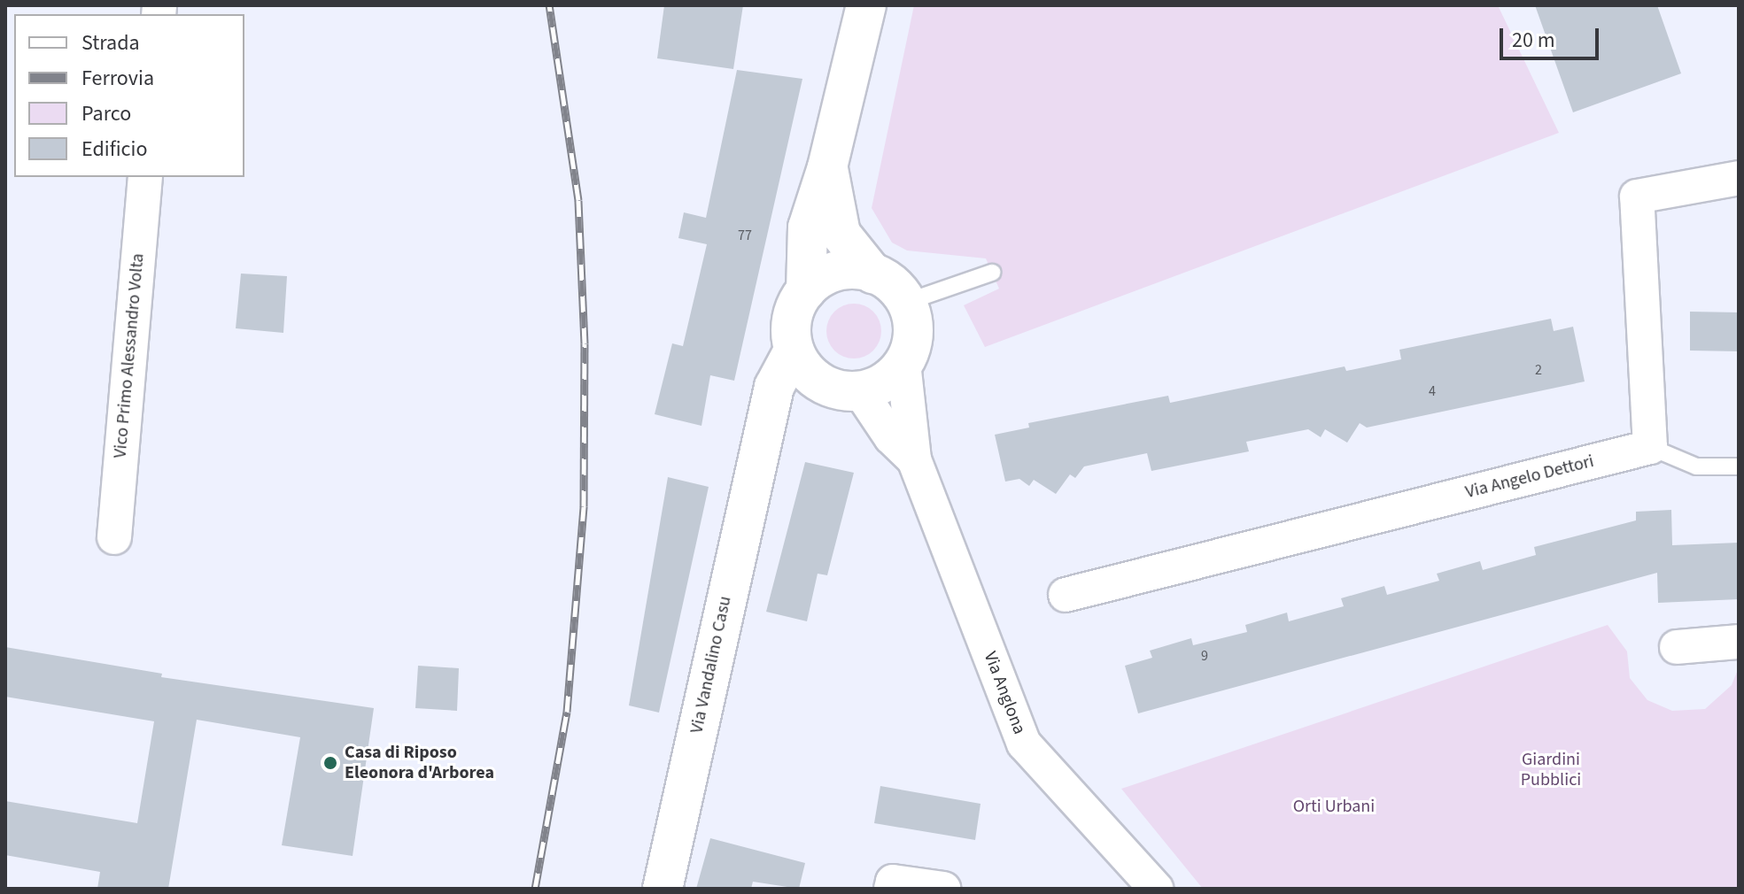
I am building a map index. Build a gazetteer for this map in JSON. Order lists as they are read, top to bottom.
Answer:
{
  "streets": {
    "main road": ["Via Vandalino Casu"],
    "street": ["Vico Primo Alessandro Volta", "Via Angelo Dettori", "Via Anglona"]
  },
  "crossings": [
    ["Via Vandalino Casu", "Via Anglona"]
  ],
  "parks": ["Giardini Pubblici", "Orti Urbani"],
  "places": ["Casa di Riposo Eleonora d'Arborea"],
  "house_numbers": [
    "77",
    "2",
    "4",
    "9"
  ],
  "legend": [
    "Strada",
    "Ferrovia",
    "Parco",
    "Edificio"
  ],
  "scale_bar": "20 m"
}
